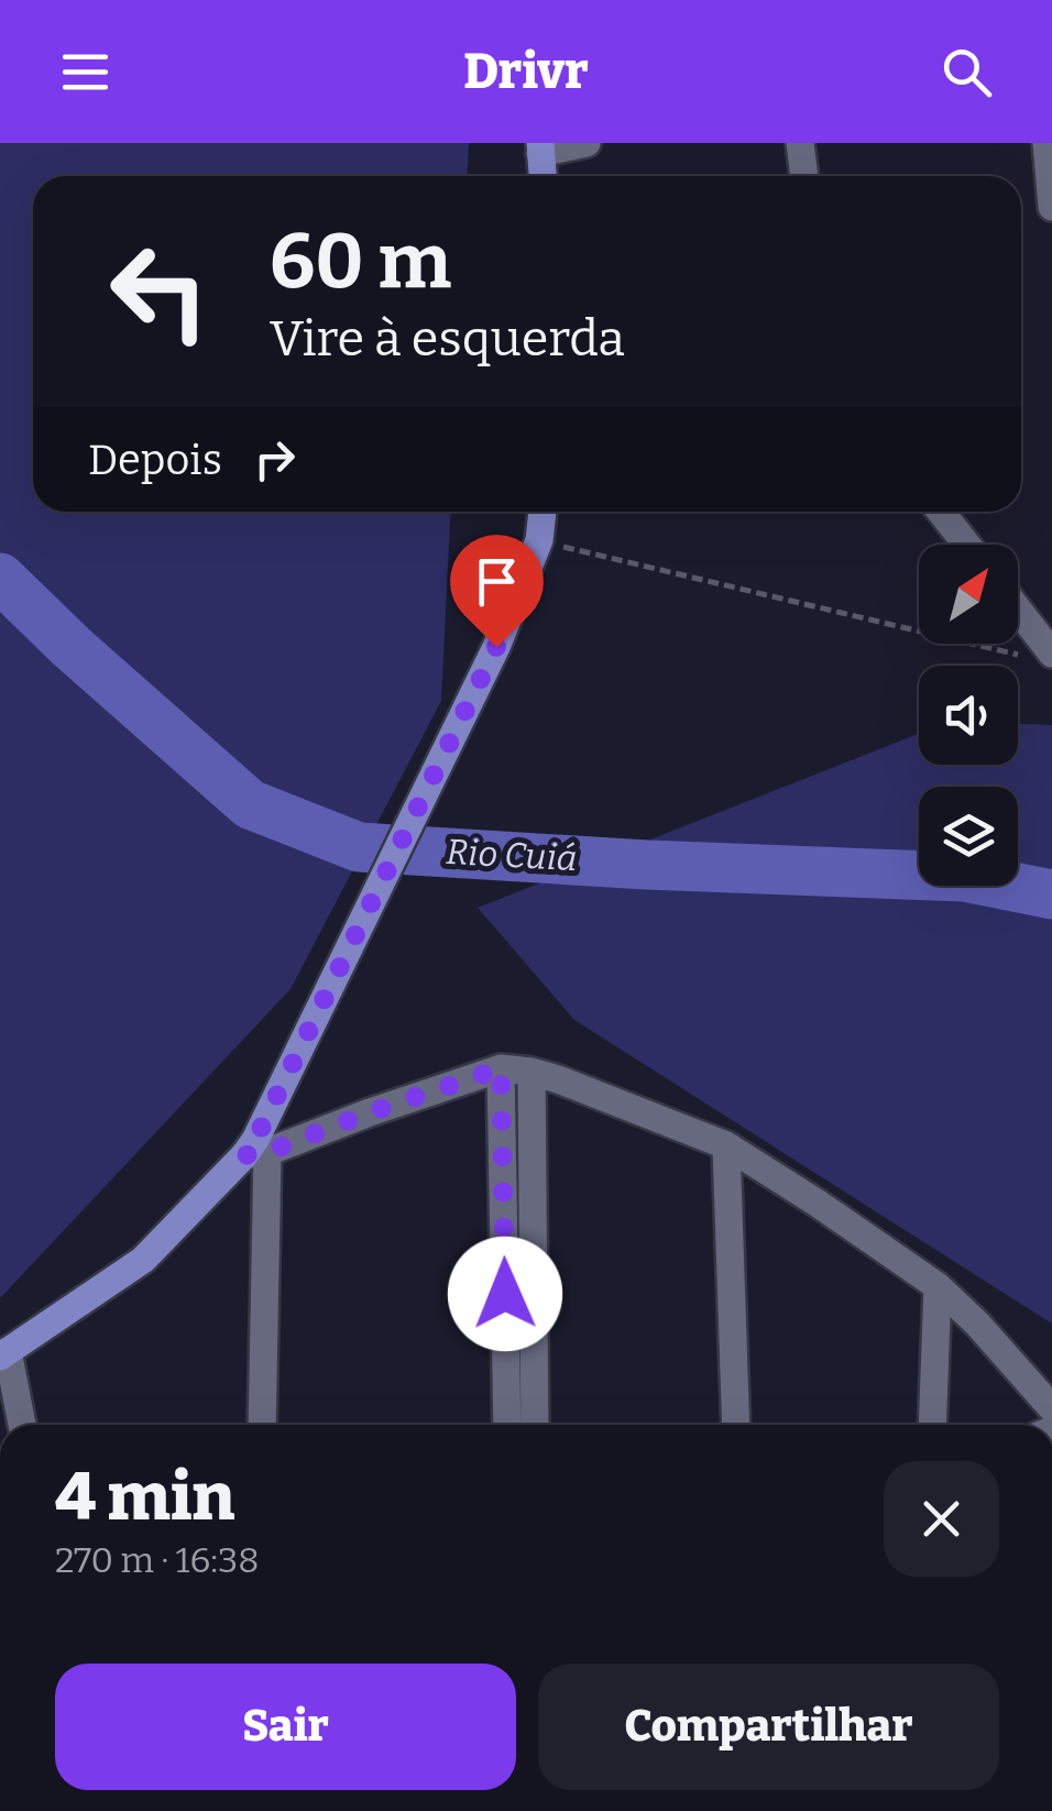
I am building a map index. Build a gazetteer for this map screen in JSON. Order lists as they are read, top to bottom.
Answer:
{
  "water": ["Rio Cuiá"],
  "north": "top right",
  "page": {
    "header": "Drivr",
    "turn": ["60 m", "Vire à esquerda"],
    "then": "Depois",
    "heading": ["4 min", "270 m · 16:38"],
    "buttons": ["Sair", "Compartilhar"]
  }
}
